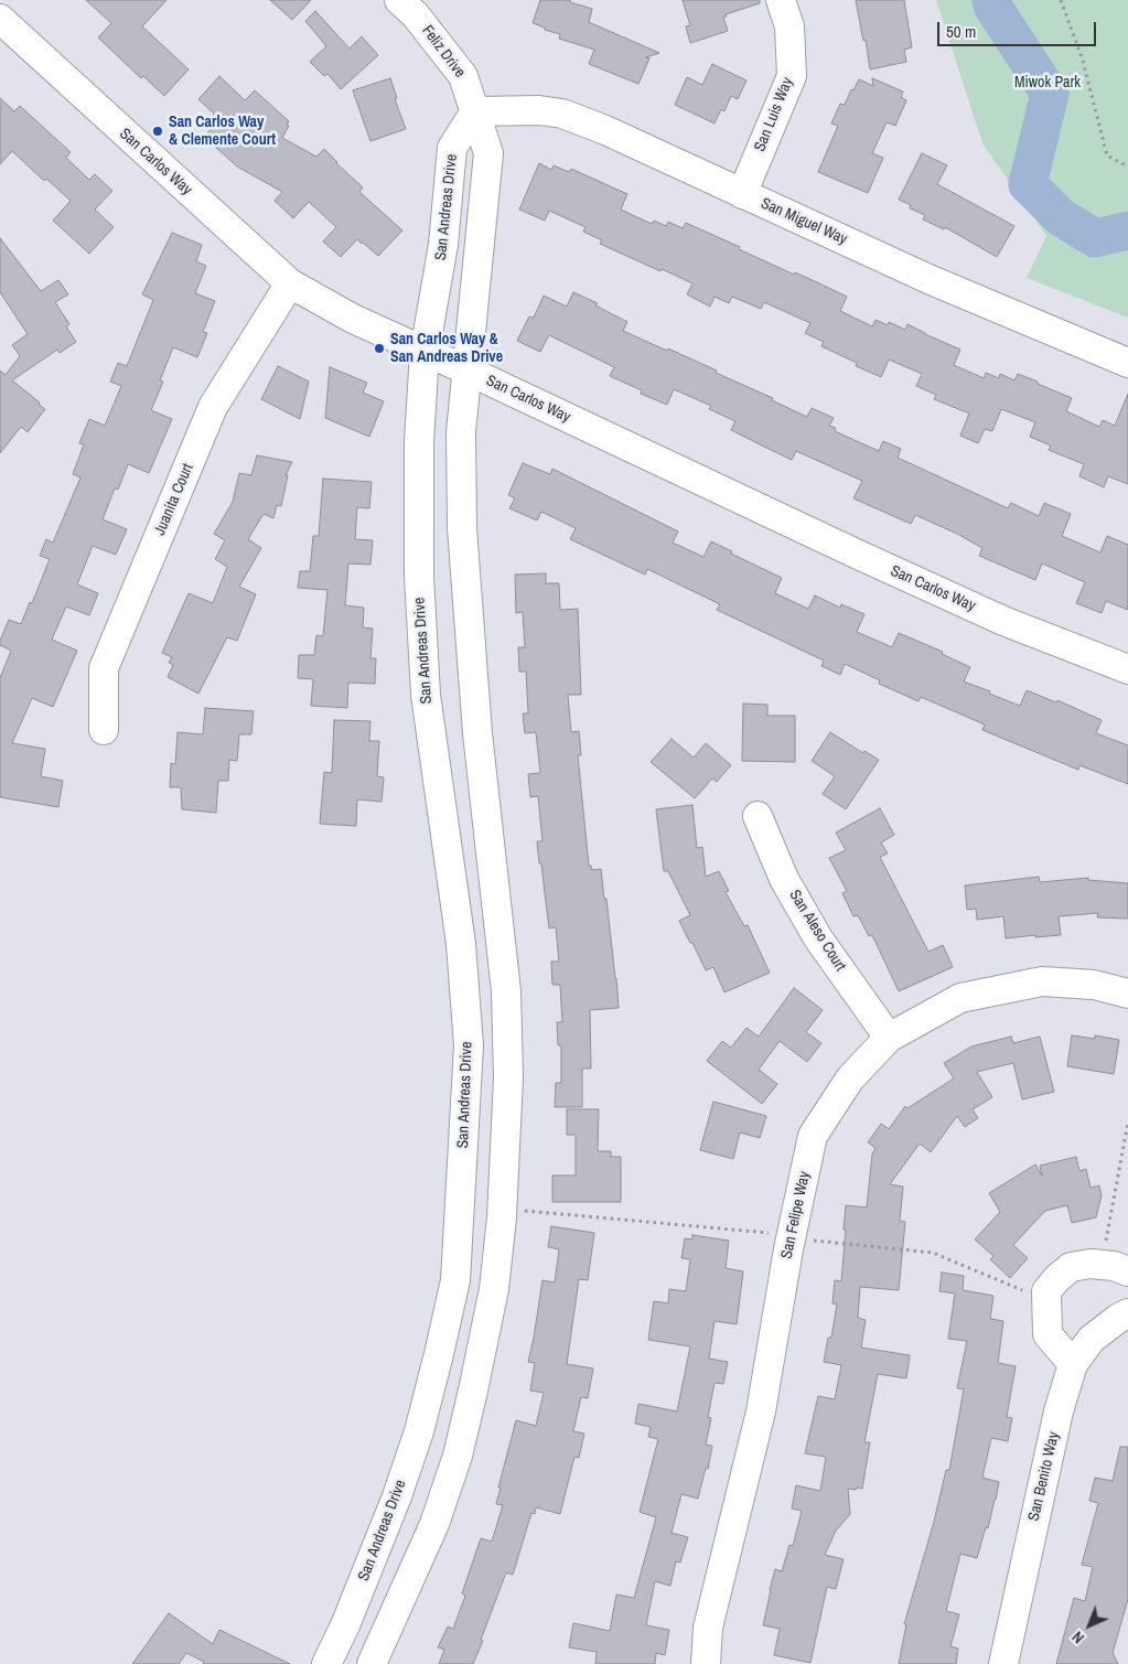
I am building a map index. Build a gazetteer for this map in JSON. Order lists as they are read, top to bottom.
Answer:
{
  "streets": {
    "street": [
      "Feliz Drive",
      "San Luis Way",
      "San Carlos Way",
      "San Andreas Drive",
      "San Miguel Way",
      "Juanita Court",
      "San Aleso Court",
      "San Felipe Way",
      "San Benito Way"
    ]
  },
  "crossings": [
    ["Feliz Drive", "San Andreas Drive"],
    ["Feliz Drive", "San Miguel Way"],
    ["San Luis Way", "San Miguel Way"],
    ["San Carlos Way", "San Andreas Drive"],
    ["San Carlos Way", "Juanita Court"],
    ["San Andreas Drive", "San Miguel Way"],
    ["San Aleso Court", "San Felipe Way"]
  ],
  "parks": ["Miwok Park"],
  "places": ["San Carlos Way & Clemente Court", "San Carlos Way & San Andreas Drive"],
  "scale_bar": "50 m",
  "north": "bottom left"
}
